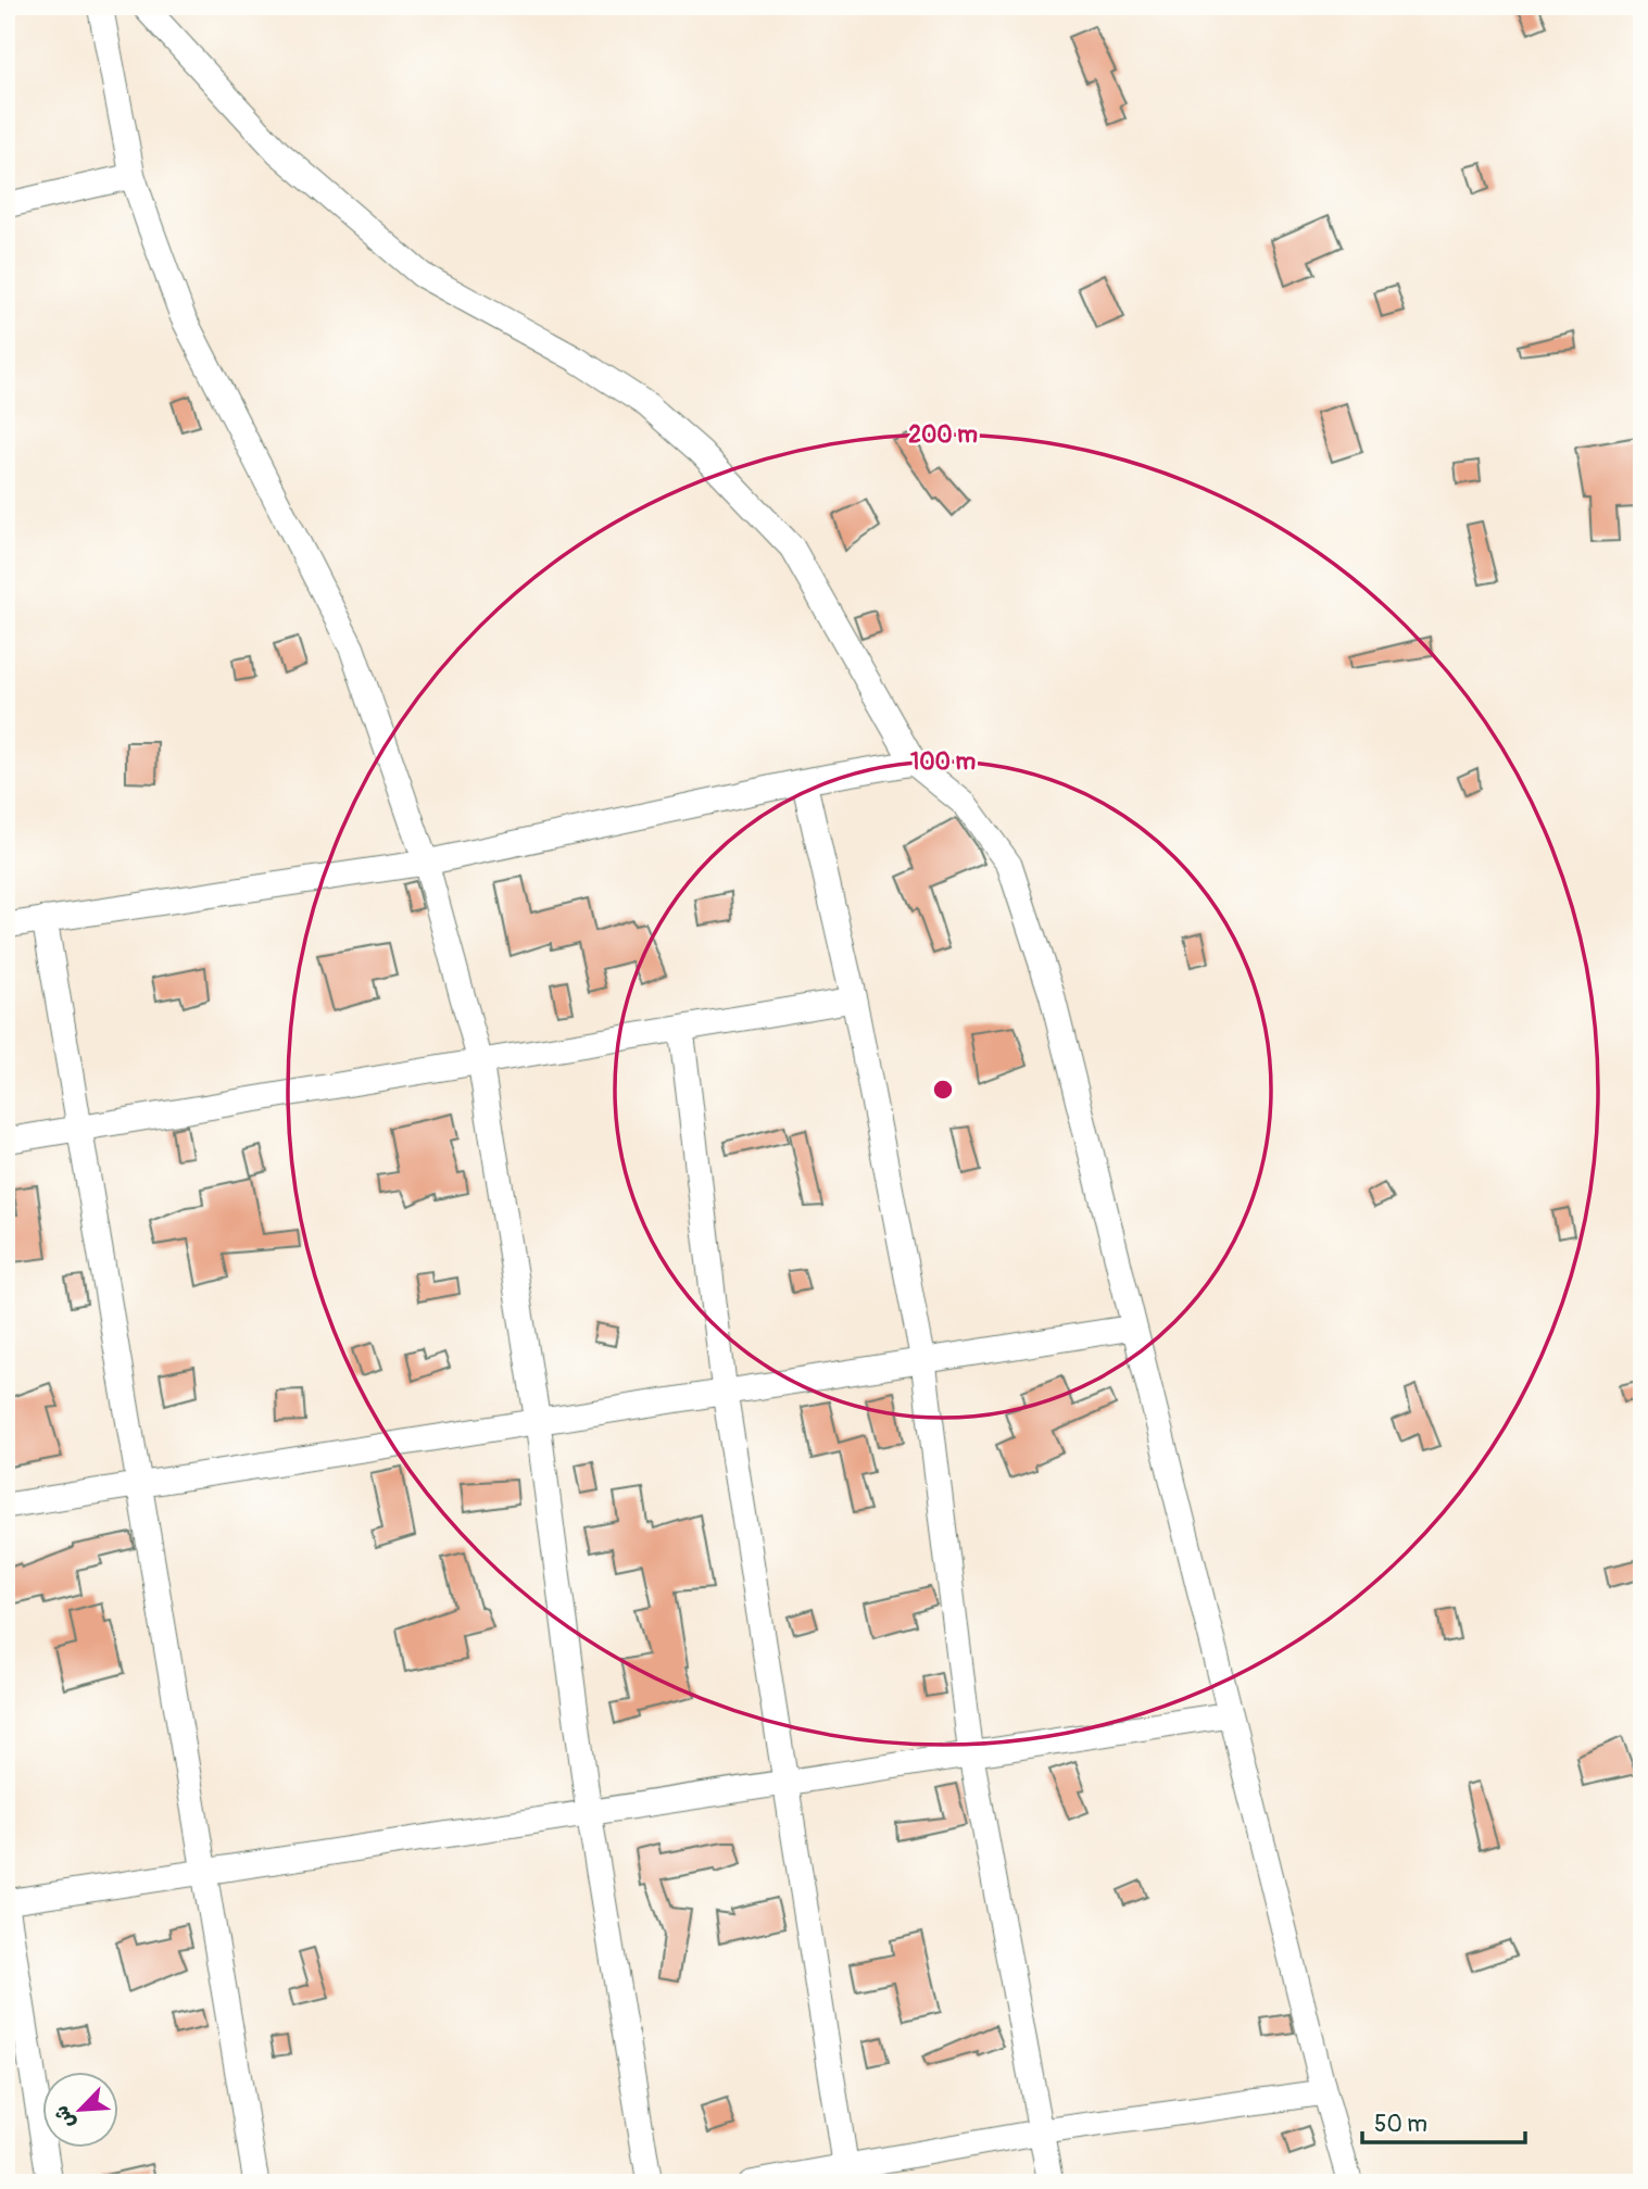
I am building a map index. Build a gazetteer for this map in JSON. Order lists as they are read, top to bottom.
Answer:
{
  "scale_bar": "50 m",
  "north": "bottom left",
  "rings": ["200 m", "100 m"]
}
